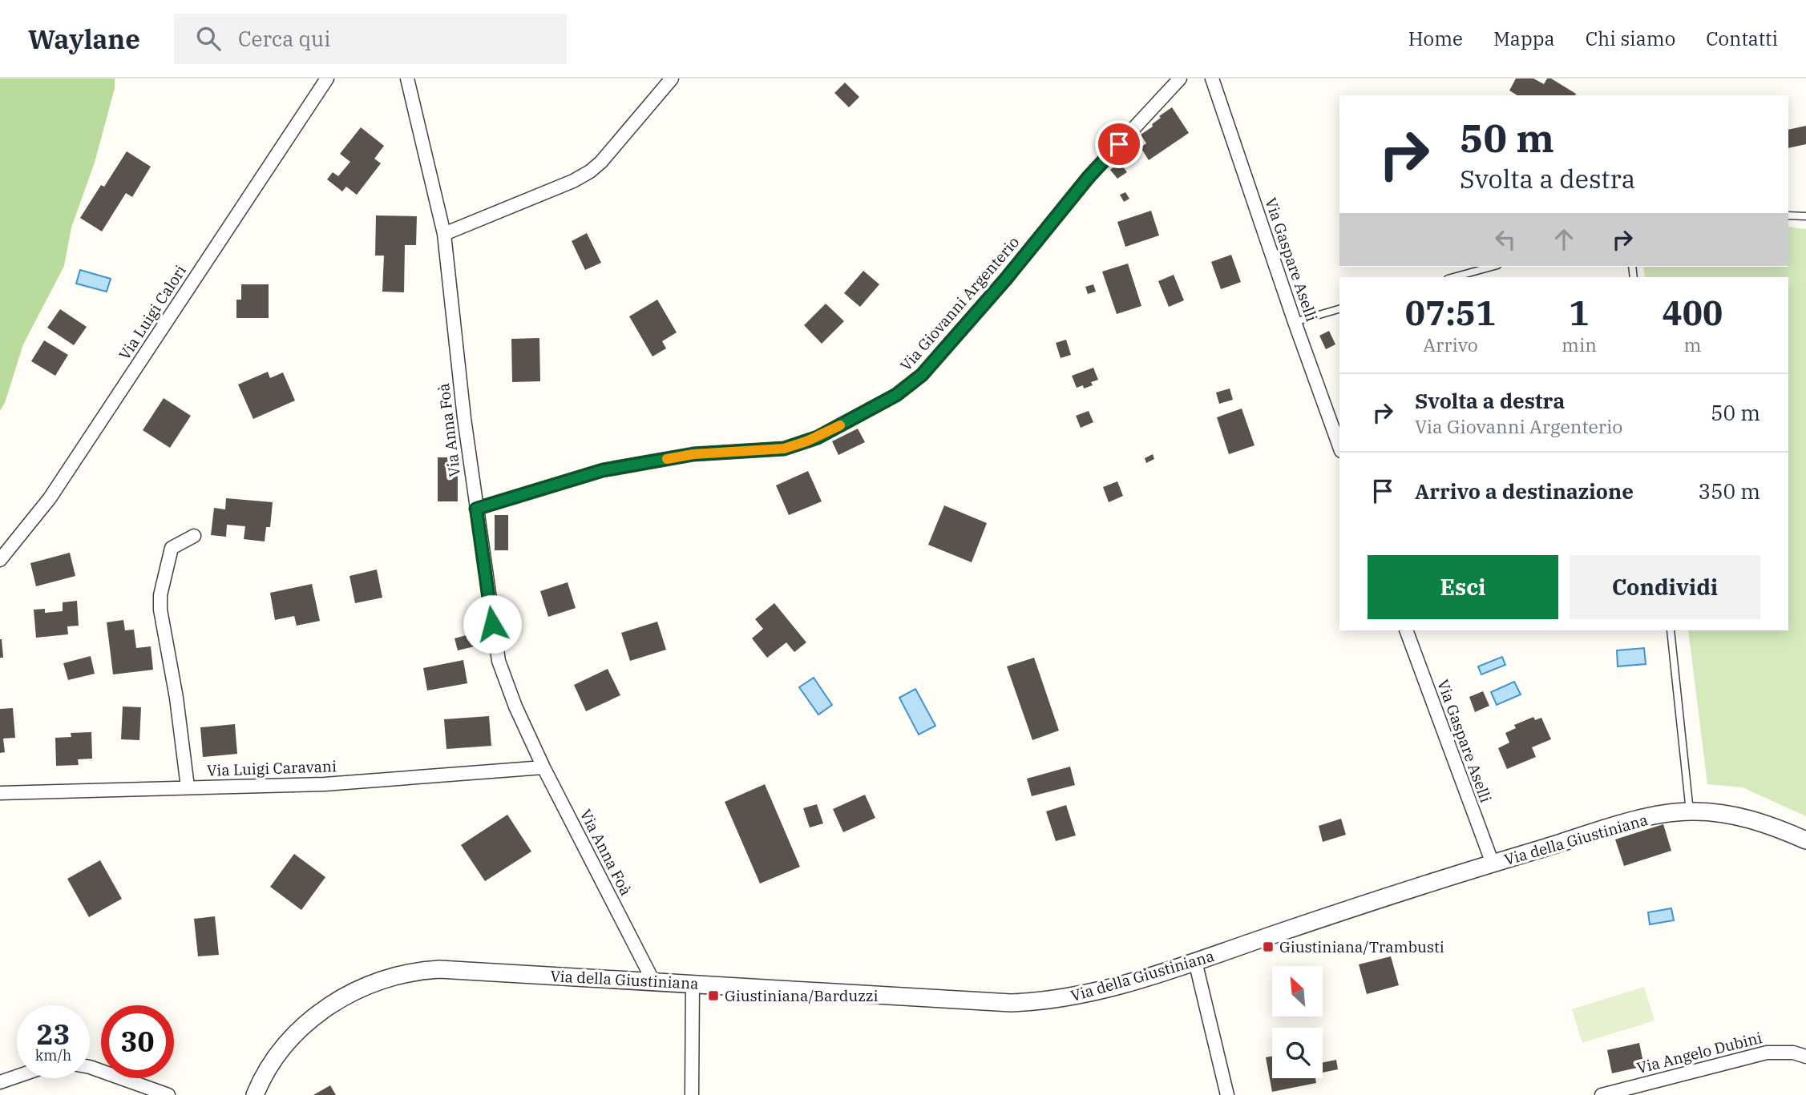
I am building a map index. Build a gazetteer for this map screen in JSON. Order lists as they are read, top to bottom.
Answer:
{
  "streets": {
    "street": [
      "Via Gaspare Aselli",
      "Via Giovanni Argenterio",
      "Via Luigi Calori",
      "Via Anna Foà",
      "Via Luigi Caravani",
      "Via della Giustiniana",
      "Via Angelo Dubini"
    ]
  },
  "crossings": [
    ["Via Gaspare Aselli", "Via della Giustiniana"],
    ["Via Giovanni Argenterio", "Via Anna Foà"],
    ["Via Anna Foà", "Via Luigi Caravani"],
    ["Via Anna Foà", "Via della Giustiniana"]
  ],
  "places": {
    "transit": ["Giustiniana/Trambusti", "Giustiniana/Barduzzi"]
  },
  "north": "top left",
  "page": {
    "header": "Waylane",
    "search": "Cerca qui",
    "nav": [
      "Home",
      "Mappa",
      "Chi siamo",
      "Contatti"
    ],
    "turn": ["50 m", "Svolta a destra"],
    "eta": [
      "07:51",
      "Arrivo",
      "1",
      "min",
      "400",
      "m"
    ],
    "list": [
      {
        "name": "Svolta a destra",
        "note": "Via Giovanni Argenterio",
        "value": "50 m"
      },
      {
        "name": "Arrivo a destinazione",
        "value": "350 m"
      }
    ],
    "buttons": ["Esci", "Condividi"],
    "speed": "23 km/h",
    "limit": "30"
  }
}
